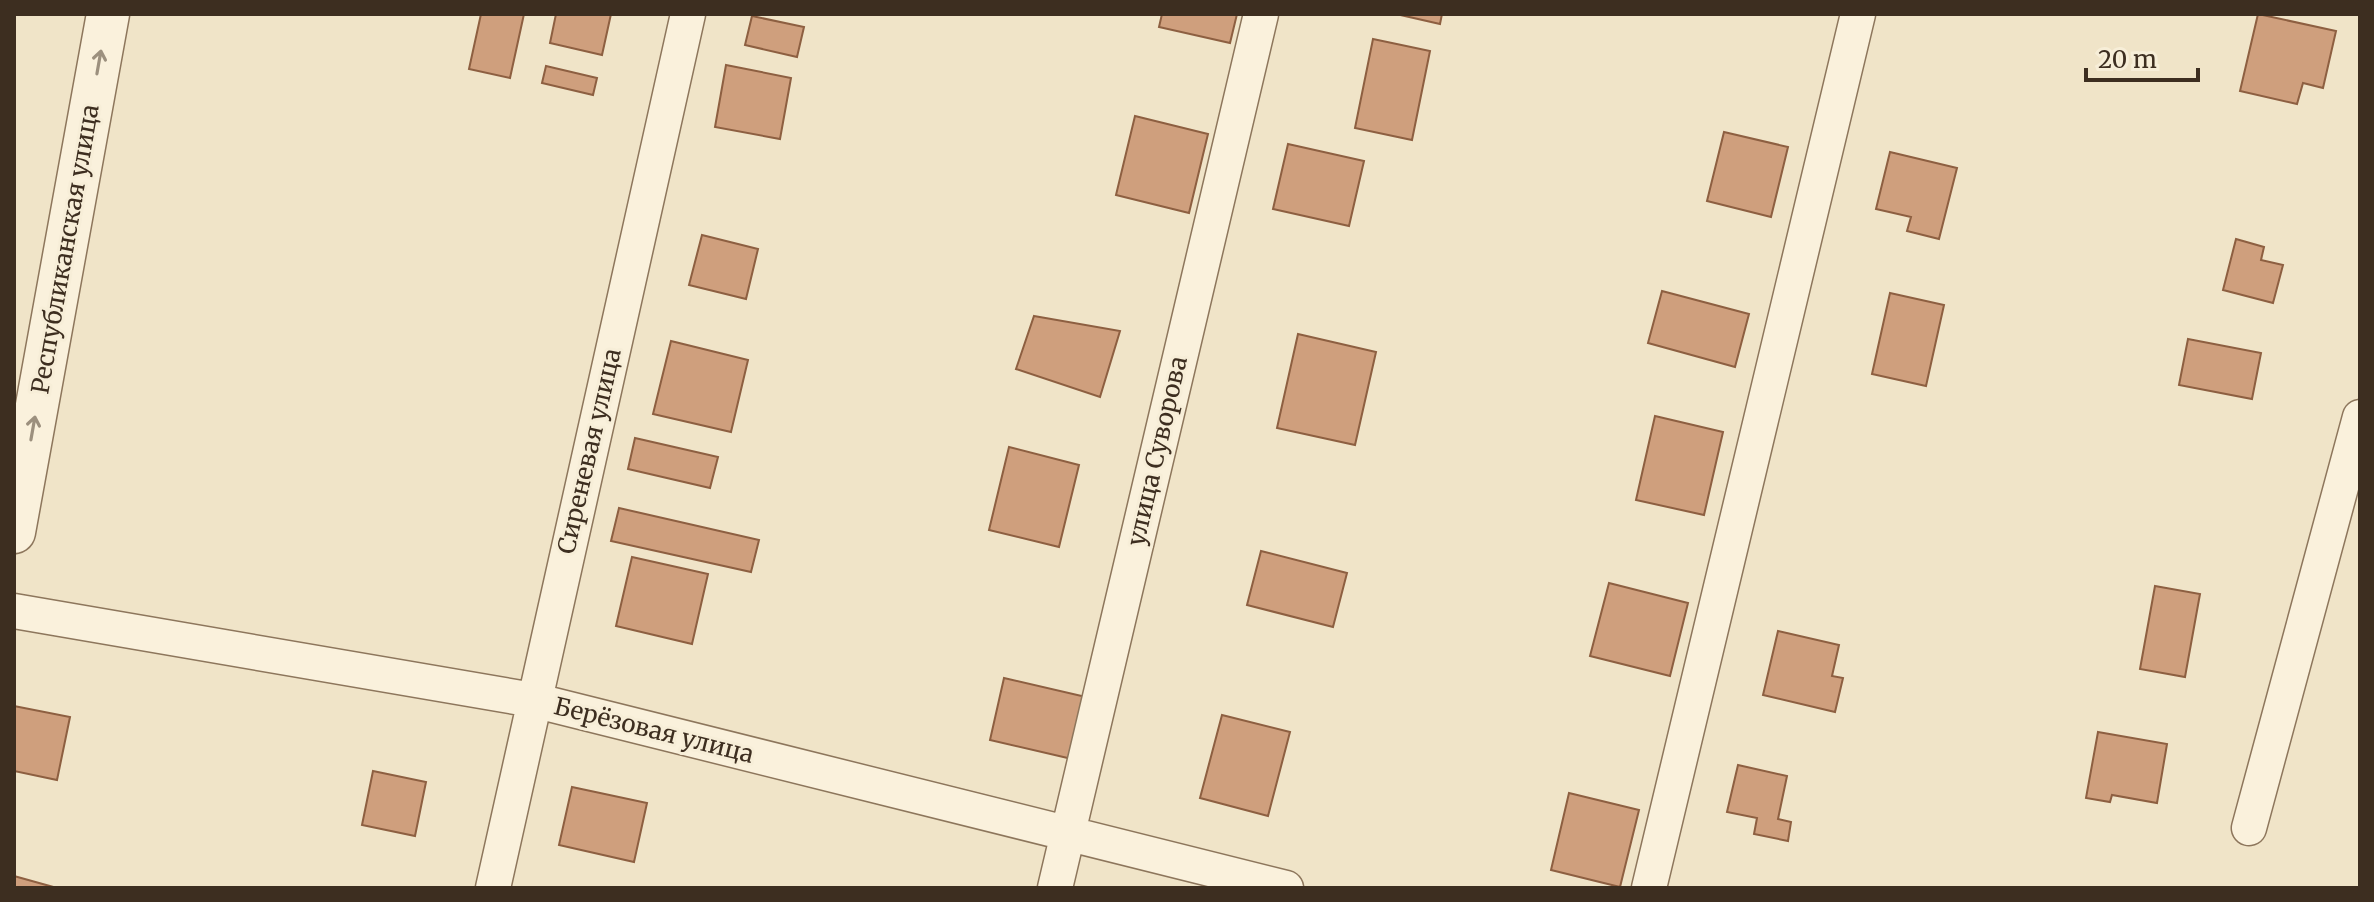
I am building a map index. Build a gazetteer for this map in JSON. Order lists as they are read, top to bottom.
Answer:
{
  "streets": {
    "street": [
      "Республиканская улица",
      "Сиреневая улица",
      "улица Суворова",
      "Берёзовая улица"
    ]
  },
  "crossings": [
    ["Сиреневая улица", "Берёзовая улица"],
    ["улица Суворова", "Берёзовая улица"]
  ],
  "one_way": ["Республиканская улица"],
  "scale_bar": "20 m"
}
